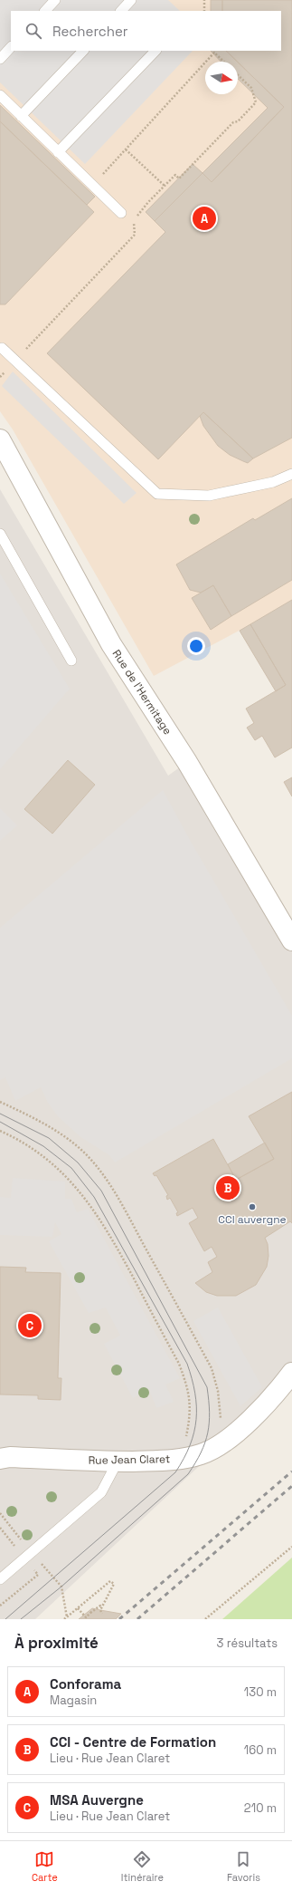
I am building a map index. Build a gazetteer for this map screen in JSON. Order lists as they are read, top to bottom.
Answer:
{
  "streets": {
    "street": ["Rue de l'Hermitage", "Rue Jean Claret"]
  },
  "places": ["CCI auvergne"],
  "north": "right",
  "page": {
    "search": "Rechercher",
    "pins": ["A", "B", "C"],
    "heading": ["À proximité", "3 résultats"],
    "list": [
      {
        "mark": "A",
        "name": "Conforama",
        "note": "Magasin",
        "value": "130 m"
      },
      {
        "mark": "B",
        "name": "CCI - Centre de Formation",
        "note": "Lieu · Rue Jean Claret",
        "value": "160 m"
      },
      {
        "mark": "C",
        "name": "MSA Auvergne",
        "note": "Lieu · Rue Jean Claret",
        "value": "210 m"
      }
    ],
    "nav": ["Carte", "Itinéraire", "Favoris"]
  }
}
